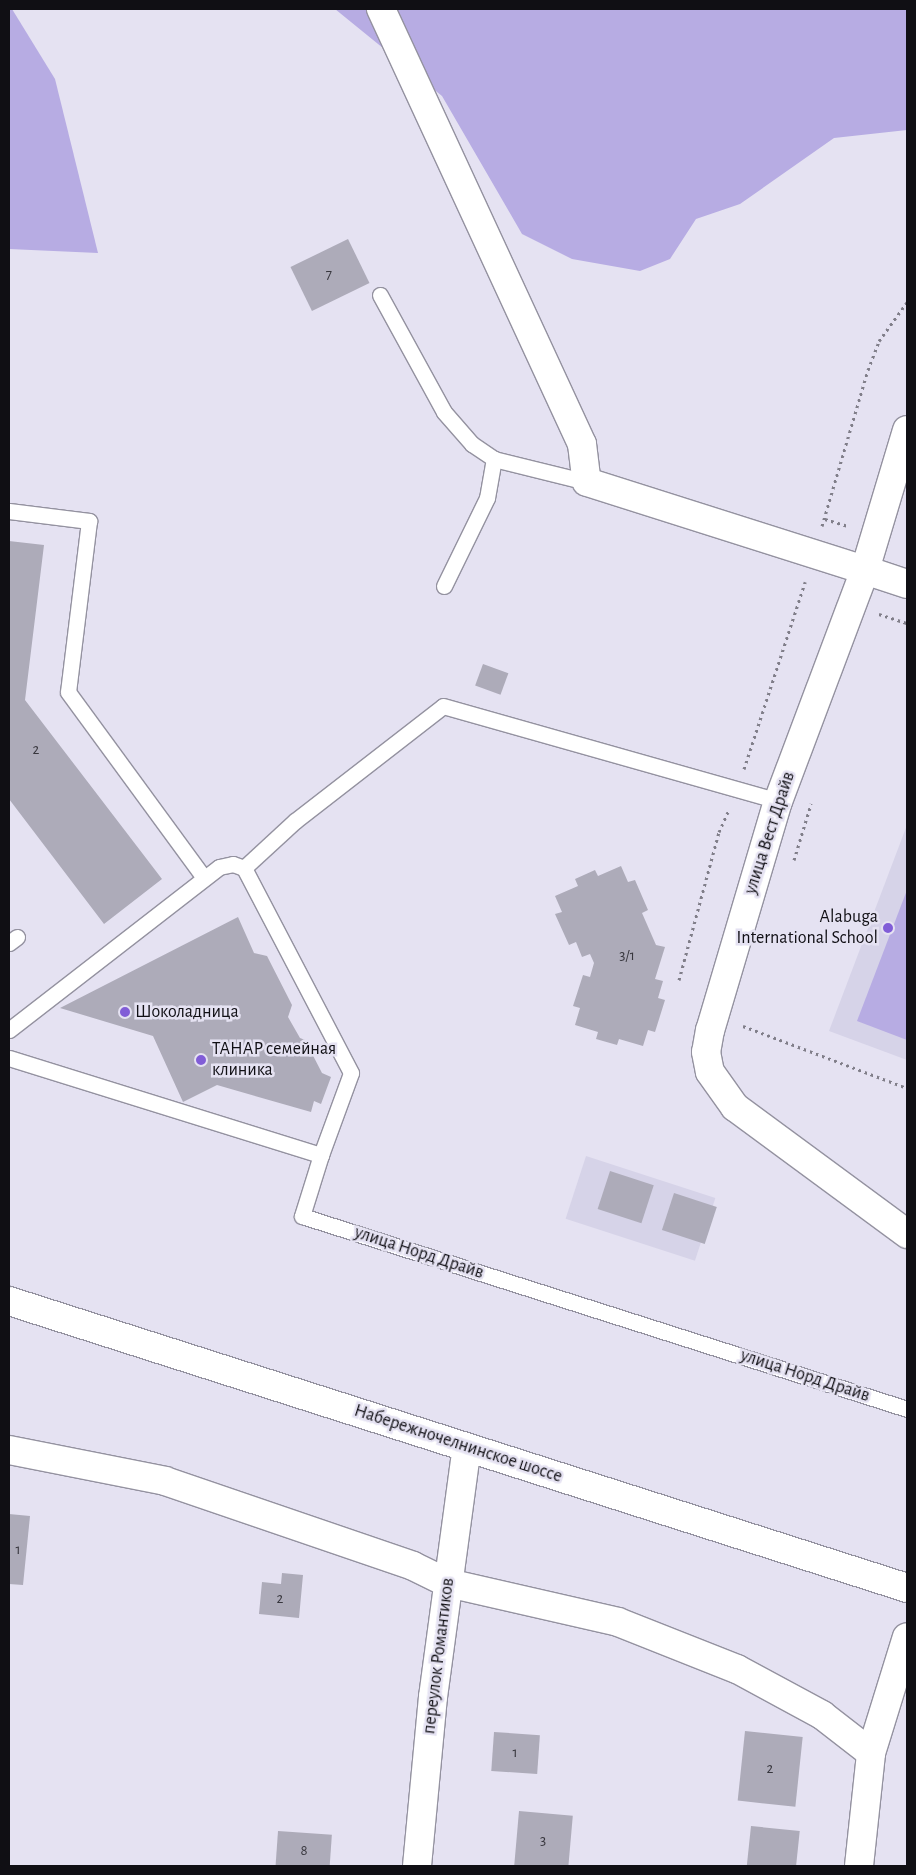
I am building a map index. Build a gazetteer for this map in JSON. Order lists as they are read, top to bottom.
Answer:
{
  "streets": {
    "street": ["улица Вест Драйв", "Набережночелнинское шоссе", "переулок Романтиков"],
    "lane": ["улица Норд Драйв"]
  },
  "crossings": [
    ["Набережночелнинское шоссе", "переулок Романтиков"]
  ],
  "places": ["Alabuga International School", "Шоколадница", "ТАНАР семейная клиника"],
  "house_numbers": [
    "7",
    "2",
    "3/1",
    "1",
    "2",
    "1",
    "2",
    "3",
    "8"
  ]
}
